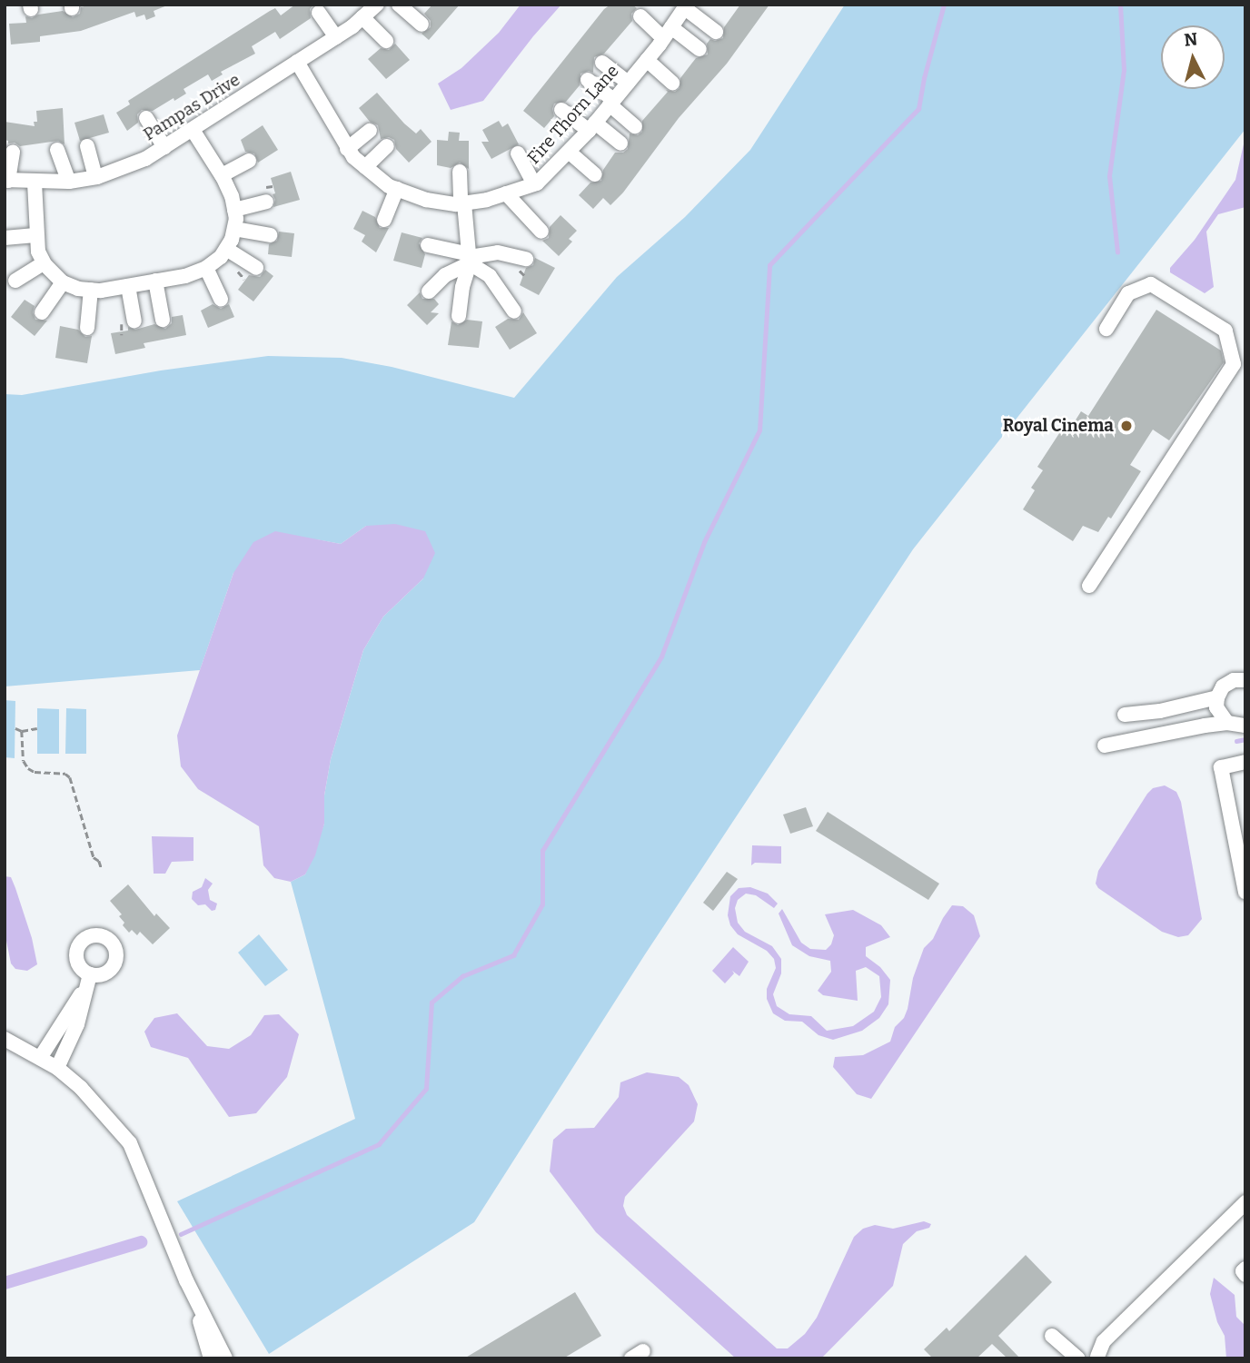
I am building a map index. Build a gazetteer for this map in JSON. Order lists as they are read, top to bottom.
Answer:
{
  "streets": {
    "street": ["Pampas Drive", "Fire Thorn Lane"]
  },
  "crossings": [
    ["Pampas Drive", "Fire Thorn Lane"]
  ],
  "places": ["Royal Cinema"],
  "north": "top"
}
